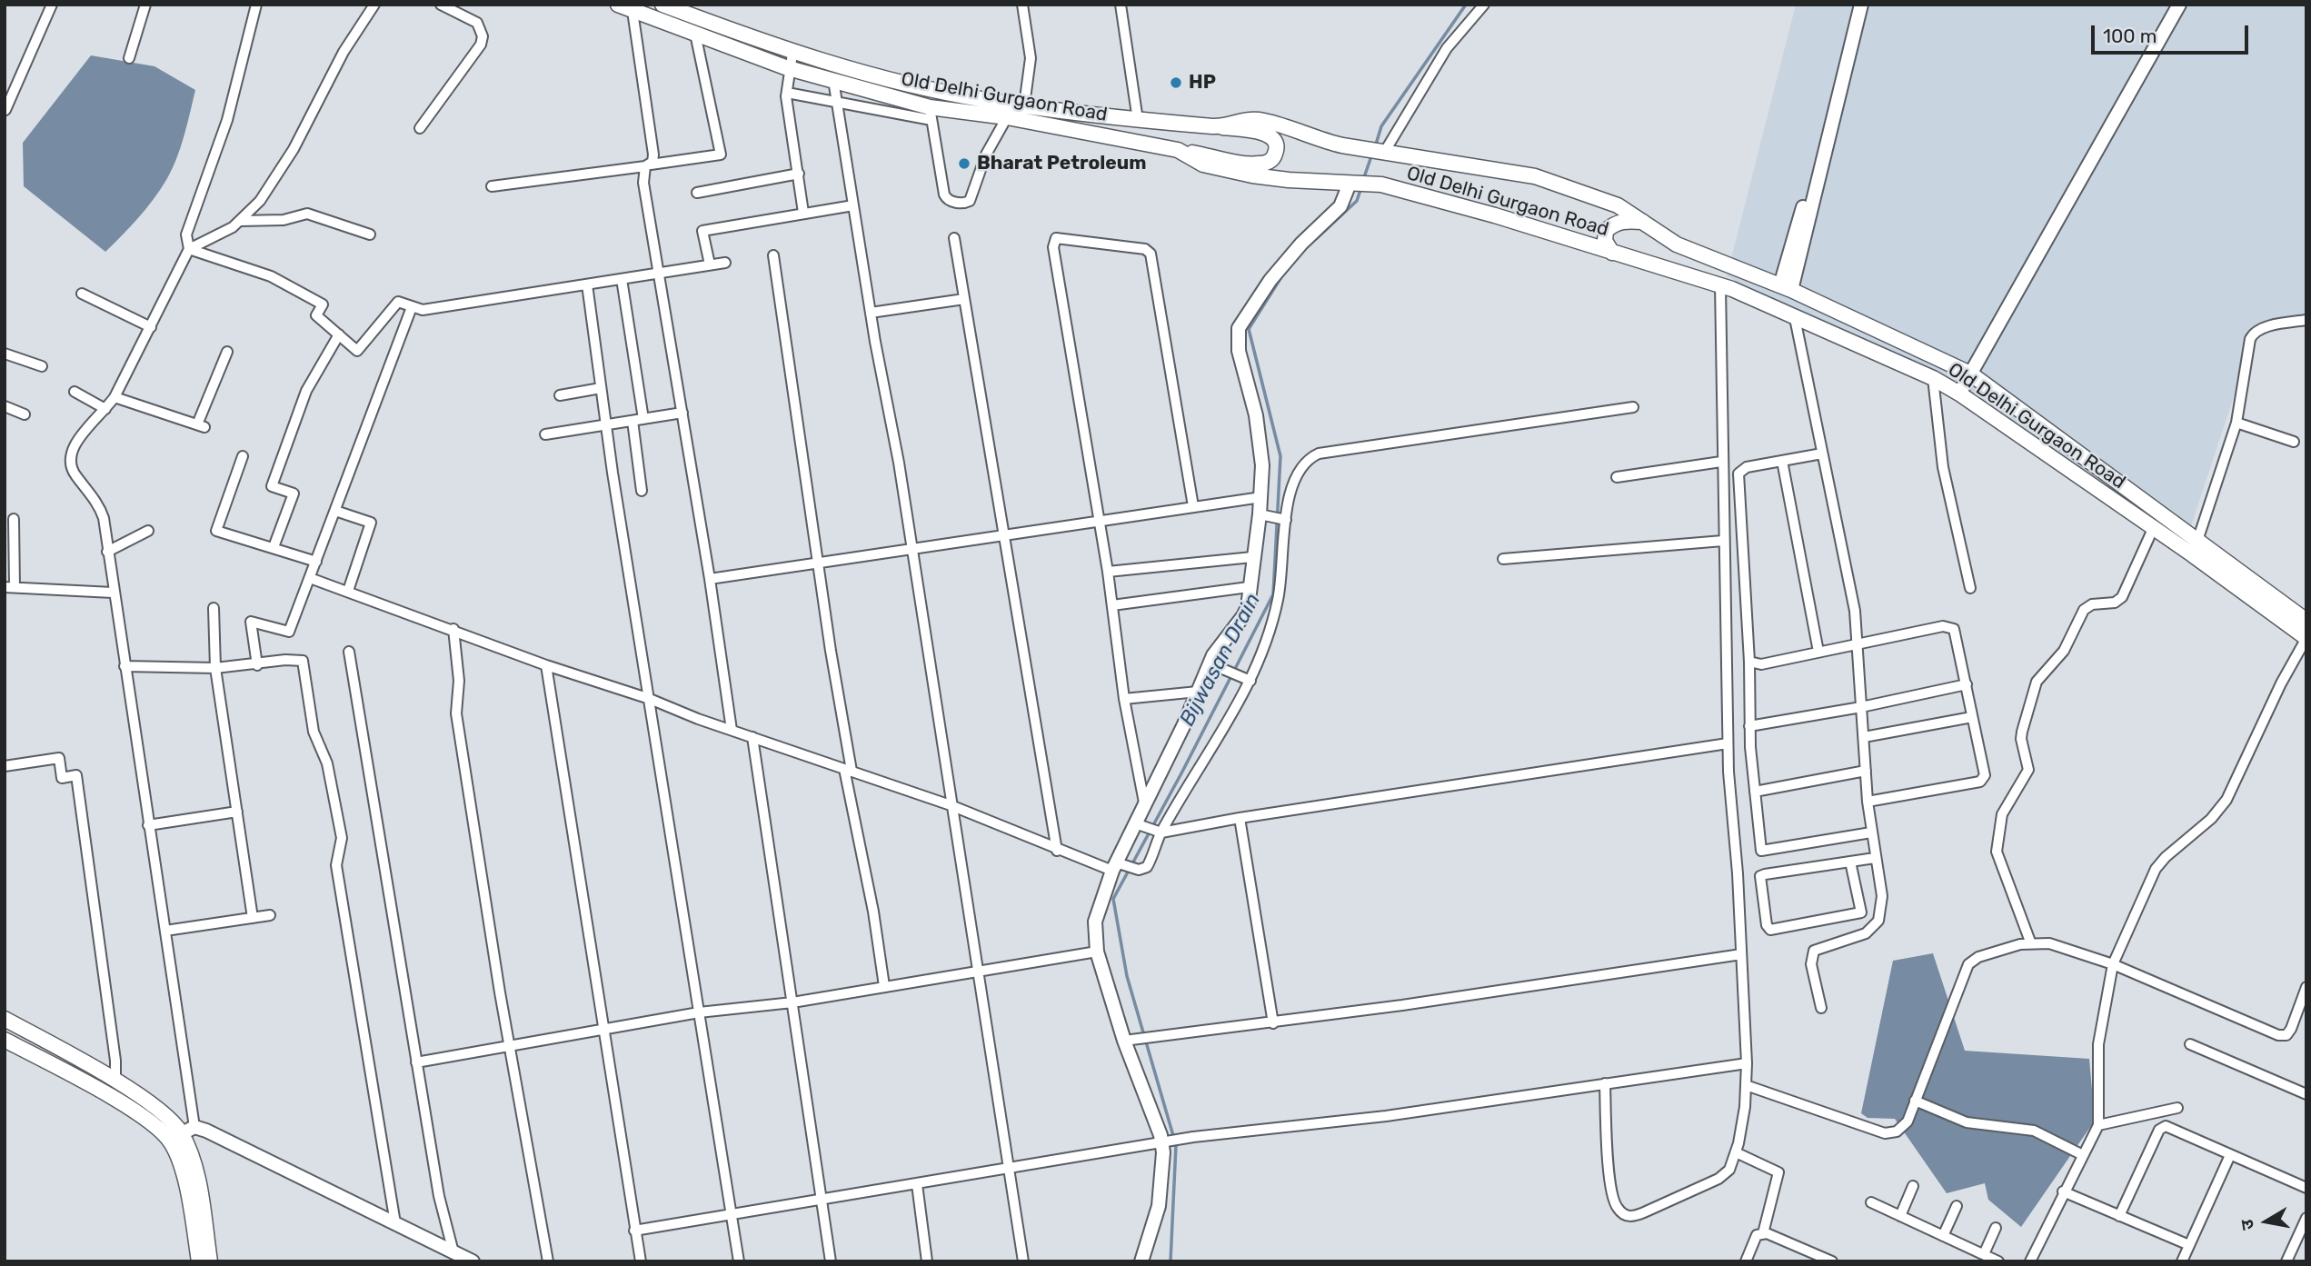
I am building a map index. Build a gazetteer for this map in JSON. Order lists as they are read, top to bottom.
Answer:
{
  "streets": {
    "main road": ["Old Delhi Gurgaon Road"]
  },
  "water": ["Bijwasan Drain"],
  "places": ["HP", "Bharat Petroleum"],
  "scale_bar": "100 m",
  "north": "left"
}
